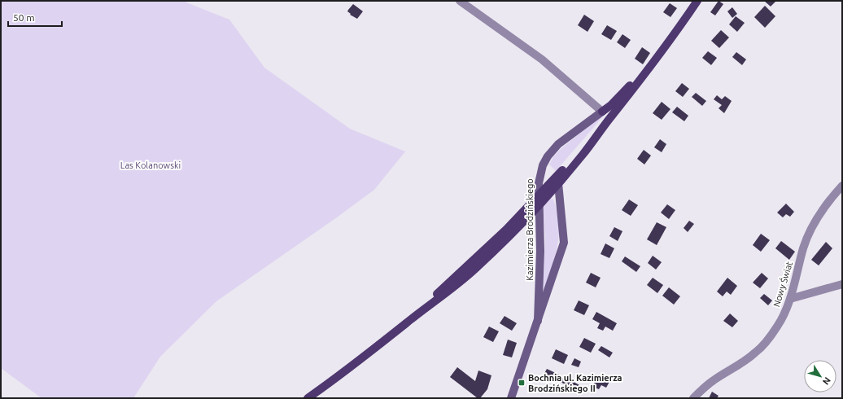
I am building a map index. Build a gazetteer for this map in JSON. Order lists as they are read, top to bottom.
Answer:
{
  "streets": {
    "main road": ["Kazimierza Brodzińskiego"],
    "street": ["Nowy Świat"]
  },
  "parks": ["Las Kolanowski"],
  "places": {
    "transit": ["Bochnia ul. Kazimierza Brodzińskiego II"]
  },
  "scale_bar": "50 m",
  "north": "bottom right"
}
